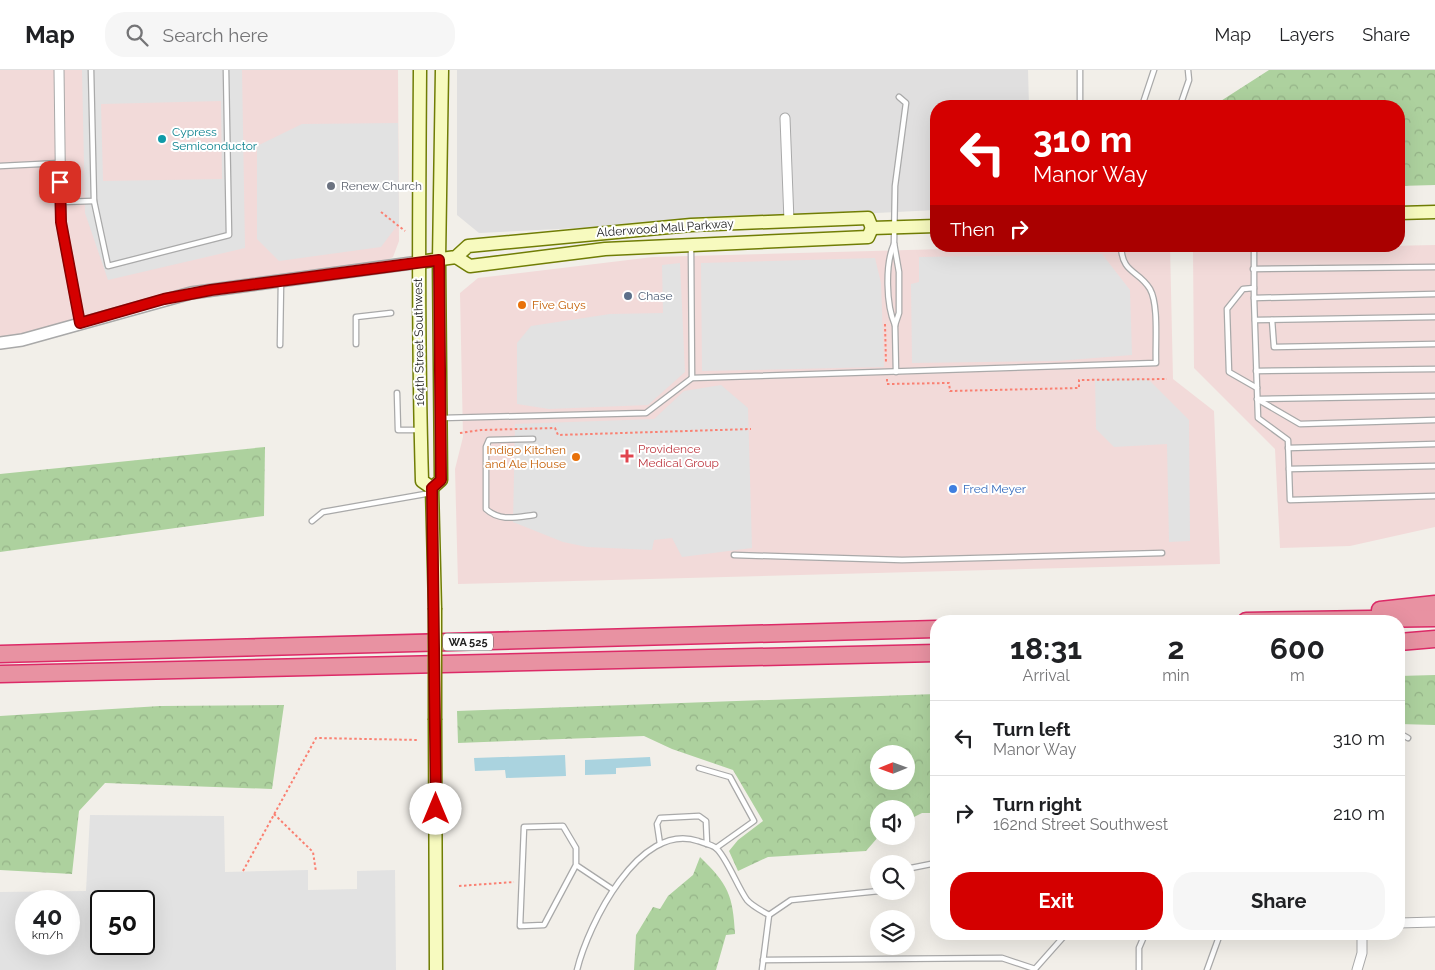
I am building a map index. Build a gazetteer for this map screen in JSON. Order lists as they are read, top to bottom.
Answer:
{
  "streets": {
    "highway": ["WA 525"],
    "main road": ["Alderwood Mall Parkway", "164th Street Southwest"]
  },
  "crossings": [
    ["Alderwood Mall Parkway", "164th Street Southwest"]
  ],
  "places": {
    "other": [
      "Cypress Semiconductor",
      "Renew Church",
      "Chase",
      "Five Guys",
      "Indigo Kitchen and Ale House",
      "Fred Meyer"
    ],
    "health": ["Providence Medical Group"]
  },
  "north": "left",
  "page": {
    "header": "Map",
    "search": "Search here",
    "nav": ["Map", "Layers", "Share"],
    "turn": ["310 m", "Manor Way"],
    "then": "Then",
    "eta": [
      "18:31",
      "Arrival",
      "2",
      "min",
      "600",
      "m"
    ],
    "list": [
      {
        "name": "Turn left",
        "note": "Manor Way",
        "value": "310 m"
      },
      {
        "name": "Turn right",
        "note": "162nd Street Southwest",
        "value": "210 m"
      }
    ],
    "buttons": ["Exit", "Share"],
    "speed": "40 km/h",
    "limit": "50"
  }
}
